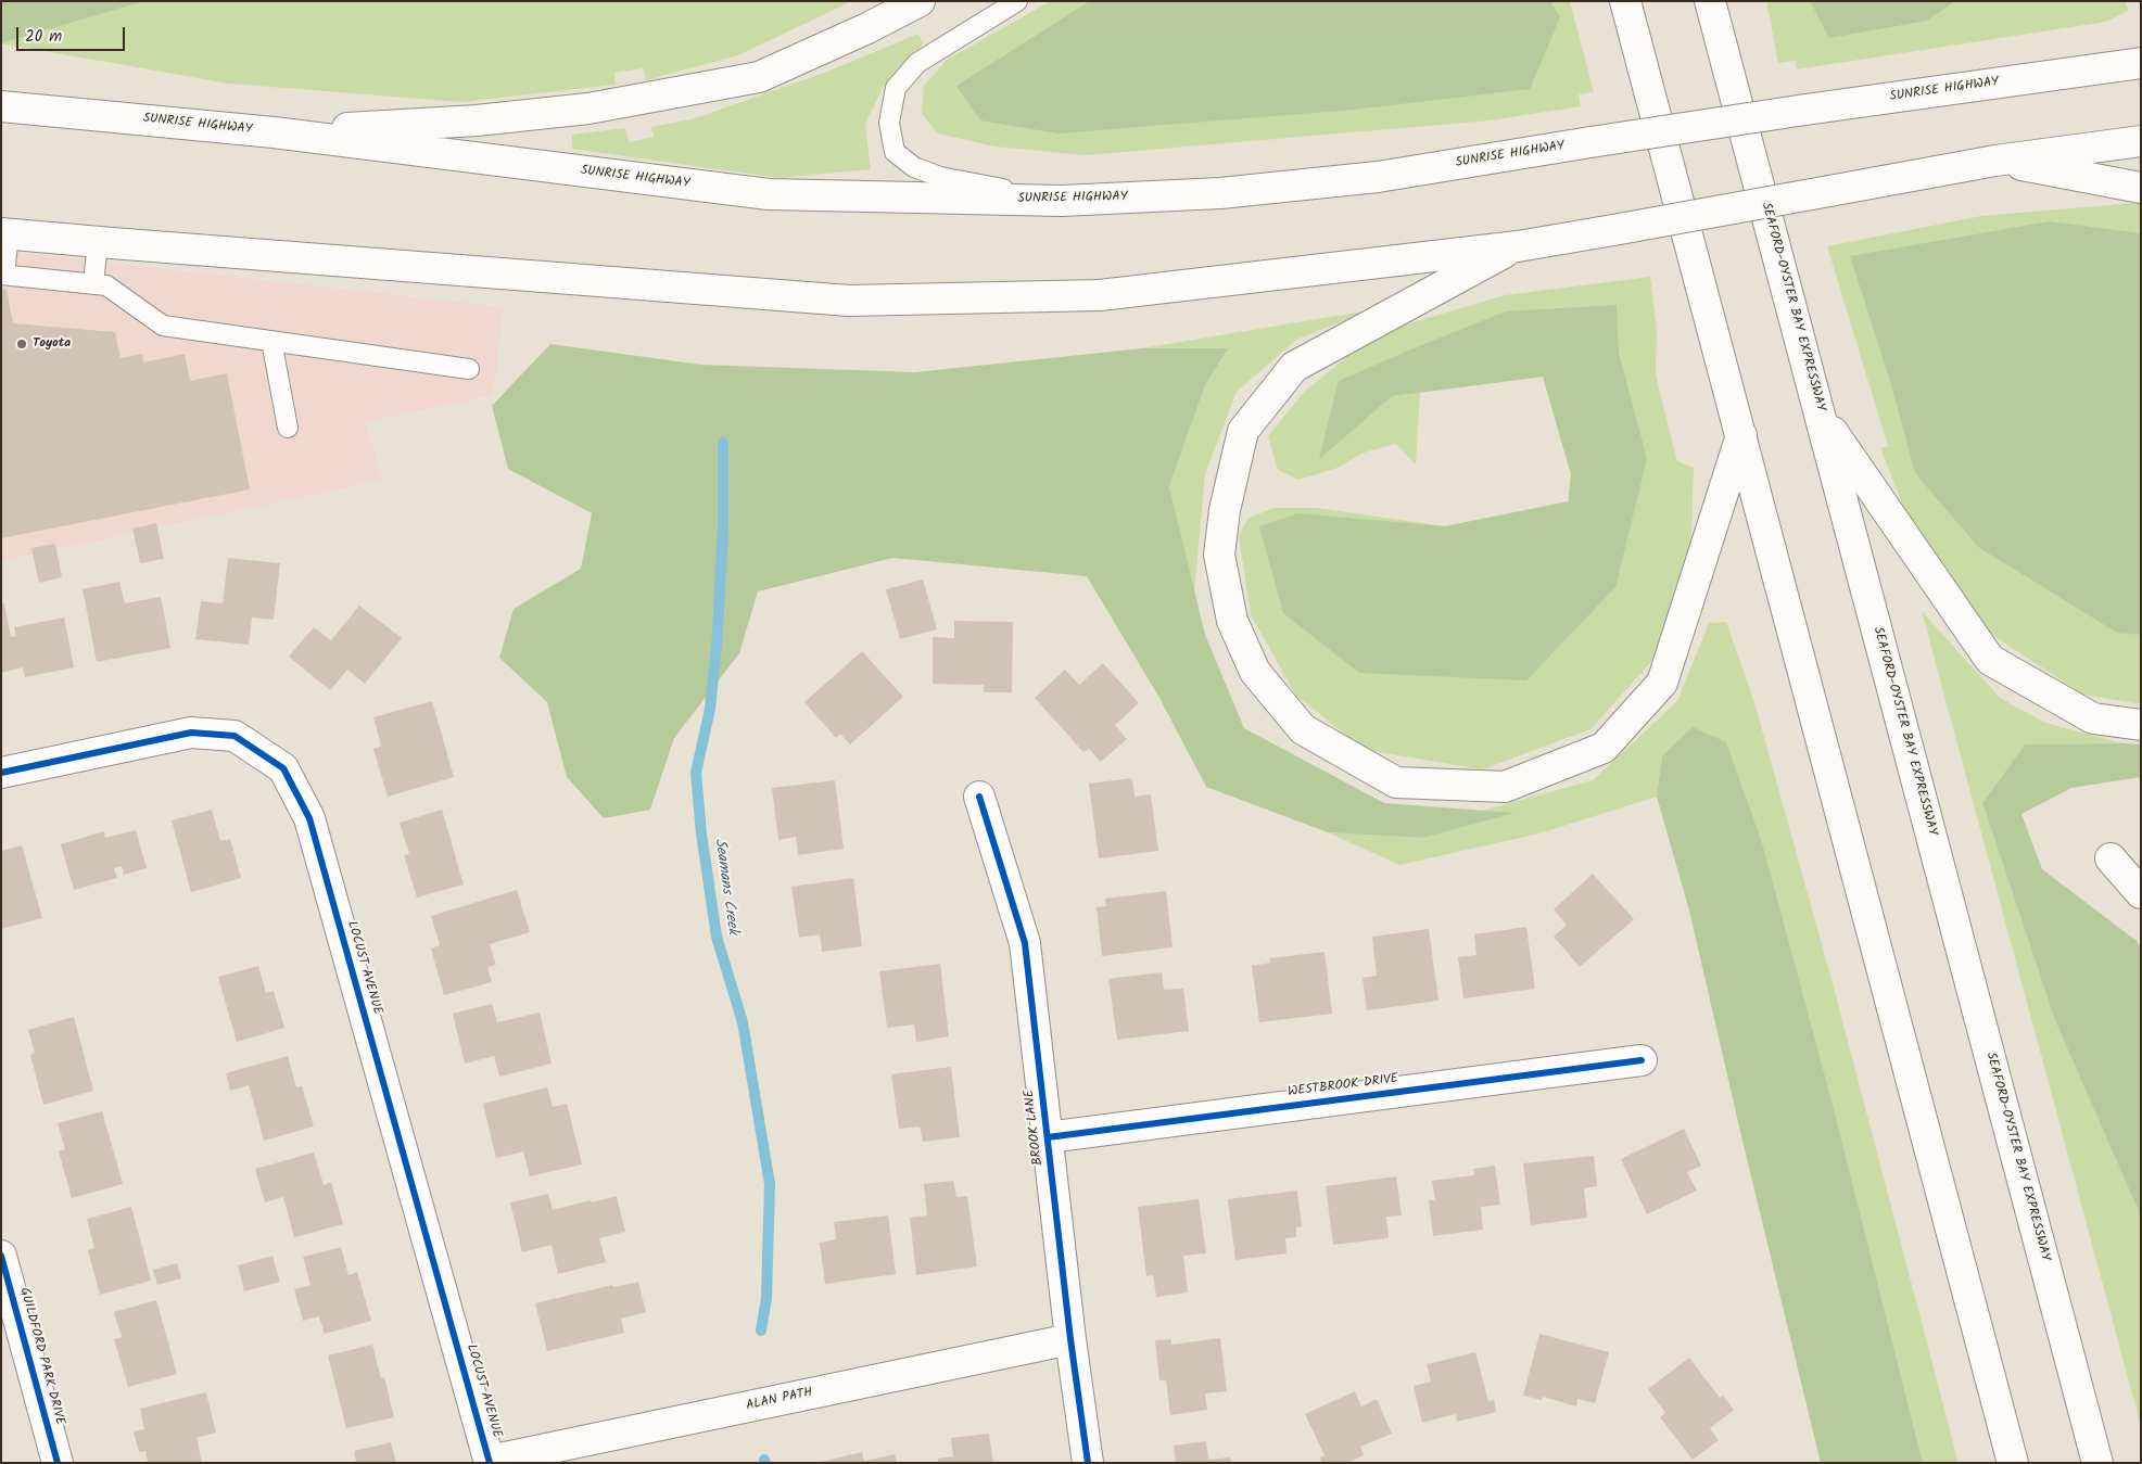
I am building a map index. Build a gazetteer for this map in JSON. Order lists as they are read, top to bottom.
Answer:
{
  "streets": {
    "main road": [
      "SUNRISE HIGHWAY",
      "SEAFORD-OYSTER BAY EXPRESSWAY",
      "LOCUST AVENUE",
      "WESTBROOK DRIVE",
      "BROOK LANE",
      "GUILDFORD PARK DRIVE",
      "ALAN PATH"
    ]
  },
  "crossings": [
    ["LOCUST AVENUE", "ALAN PATH"],
    ["WESTBROOK DRIVE", "BROOK LANE"],
    ["BROOK LANE", "ALAN PATH"]
  ],
  "water": ["Seamans Creek"],
  "places": ["Toyota"],
  "scale_bar": "20 m"
}
